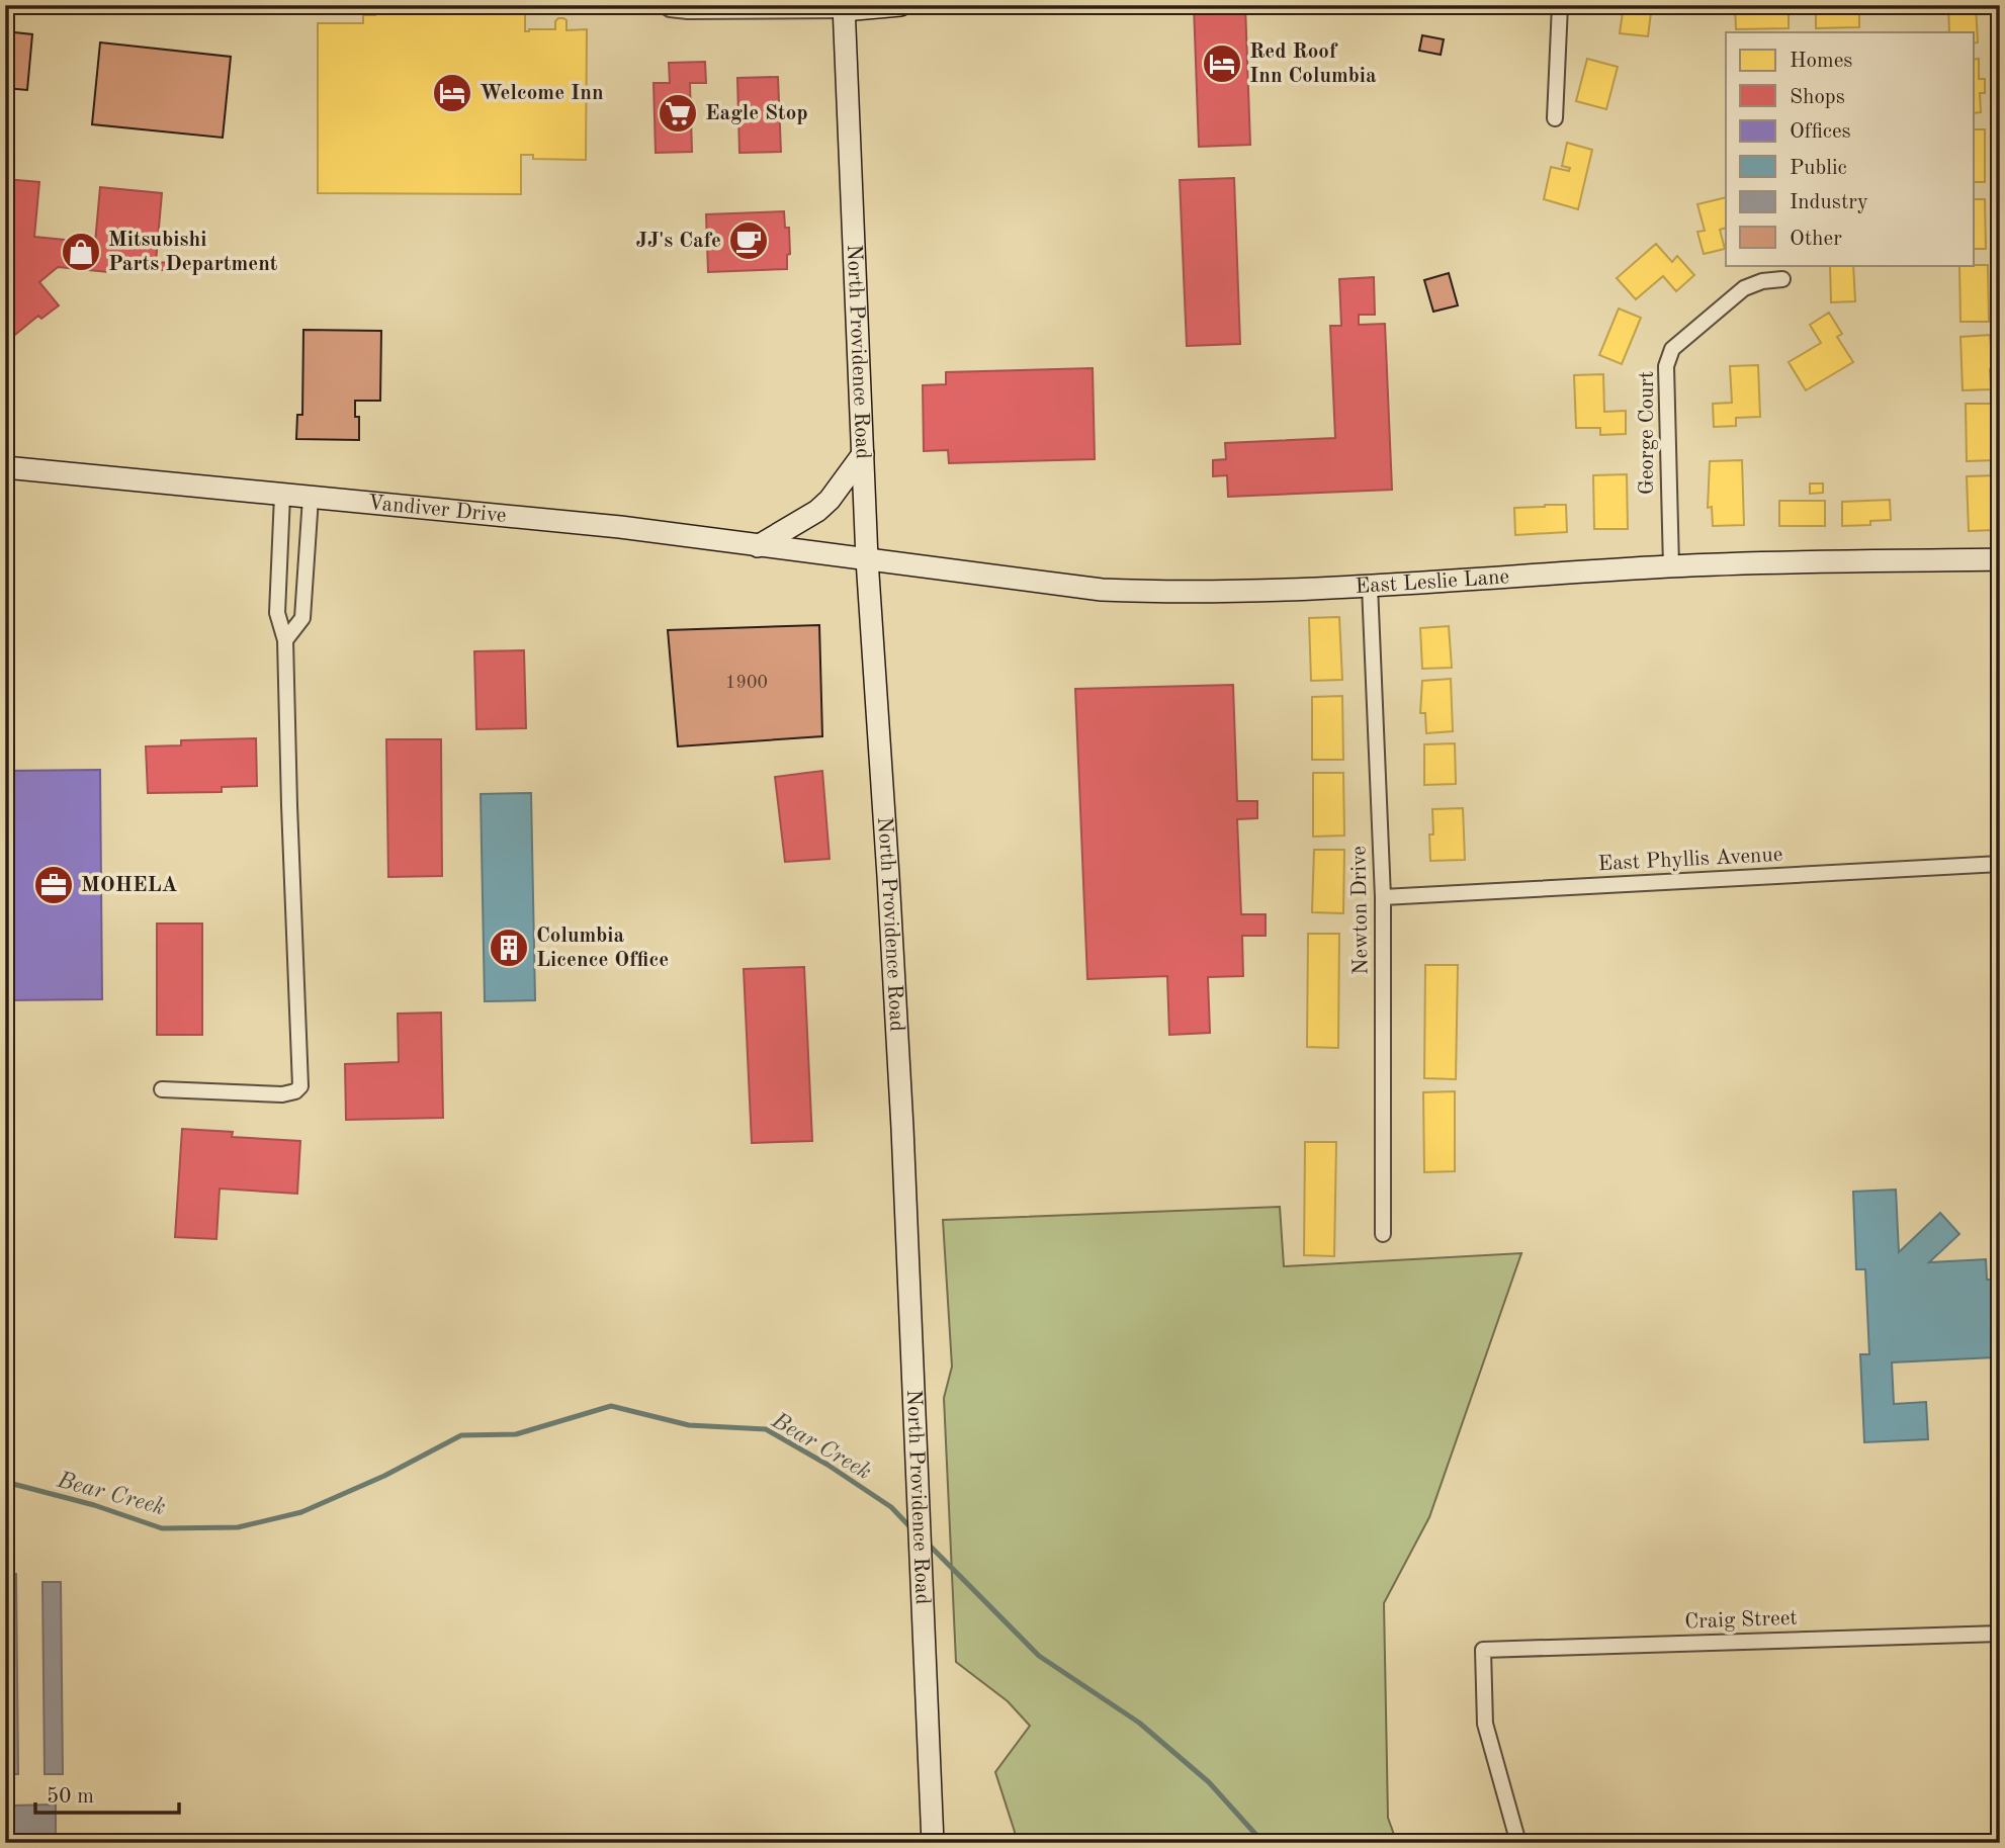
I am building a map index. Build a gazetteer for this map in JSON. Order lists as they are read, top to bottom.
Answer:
{
  "streets": {
    "street": [
      "North Providence Road",
      "George Court",
      "Vandiver Drive",
      "East Leslie Lane",
      "East Phyllis Avenue",
      "Newton Drive",
      "Craig Street"
    ]
  },
  "crossings": [
    ["North Providence Road", "Vandiver Drive"],
    ["North Providence Road", "East Leslie Lane"],
    ["George Court", "East Leslie Lane"],
    ["Vandiver Drive", "East Leslie Lane"],
    ["East Leslie Lane", "Newton Drive"],
    ["East Phyllis Avenue", "Newton Drive"]
  ],
  "water": ["Bear Creek"],
  "places": {
    "hotel": ["Red Roof Inn Columbia", "Welcome Inn"],
    "supermarket": ["Eagle Stop"],
    "cafe": ["JJ's Cafe"],
    "shop": ["Mitsubishi Parts Department"],
    "office": ["MOHELA"],
    "building": ["Columbia Licence Office"]
  },
  "house_numbers": ["1900"],
  "legend": [
    "Homes",
    "Shops",
    "Offices",
    "Public",
    "Industry",
    "Other"
  ],
  "scale_bar": "50 m"
}
